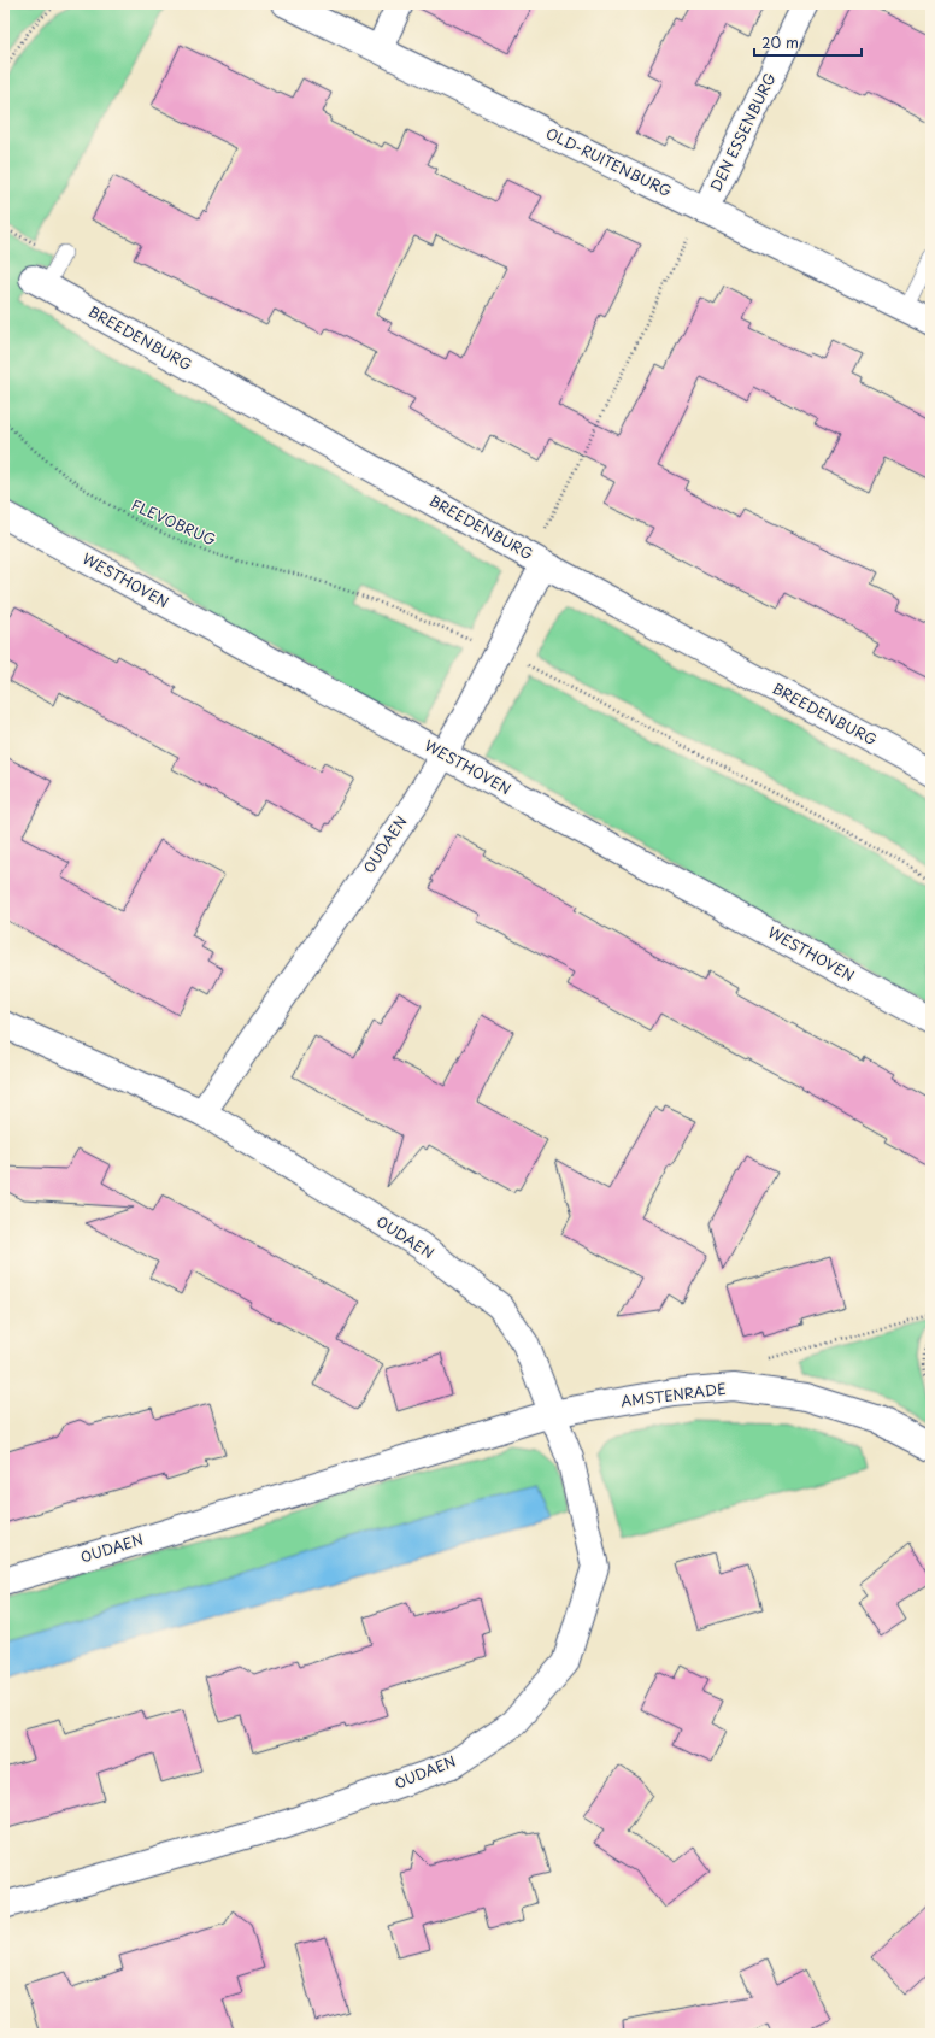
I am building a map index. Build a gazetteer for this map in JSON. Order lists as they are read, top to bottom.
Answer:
{
  "streets": {
    "street": [
      "DEN ESSENBURG",
      "OLD-RUITENBURG",
      "BREEDENBURG",
      "WESTHOVEN",
      "OUDAEN",
      "AMSTENRADE"
    ],
    "path": ["FLEVOBRUG"]
  },
  "crossings": [
    ["DEN ESSENBURG", "OLD-RUITENBURG"],
    ["BREEDENBURG", "OUDAEN"],
    ["WESTHOVEN", "OUDAEN"],
    ["OUDAEN", "AMSTENRADE"]
  ],
  "scale_bar": "20 m"
}
